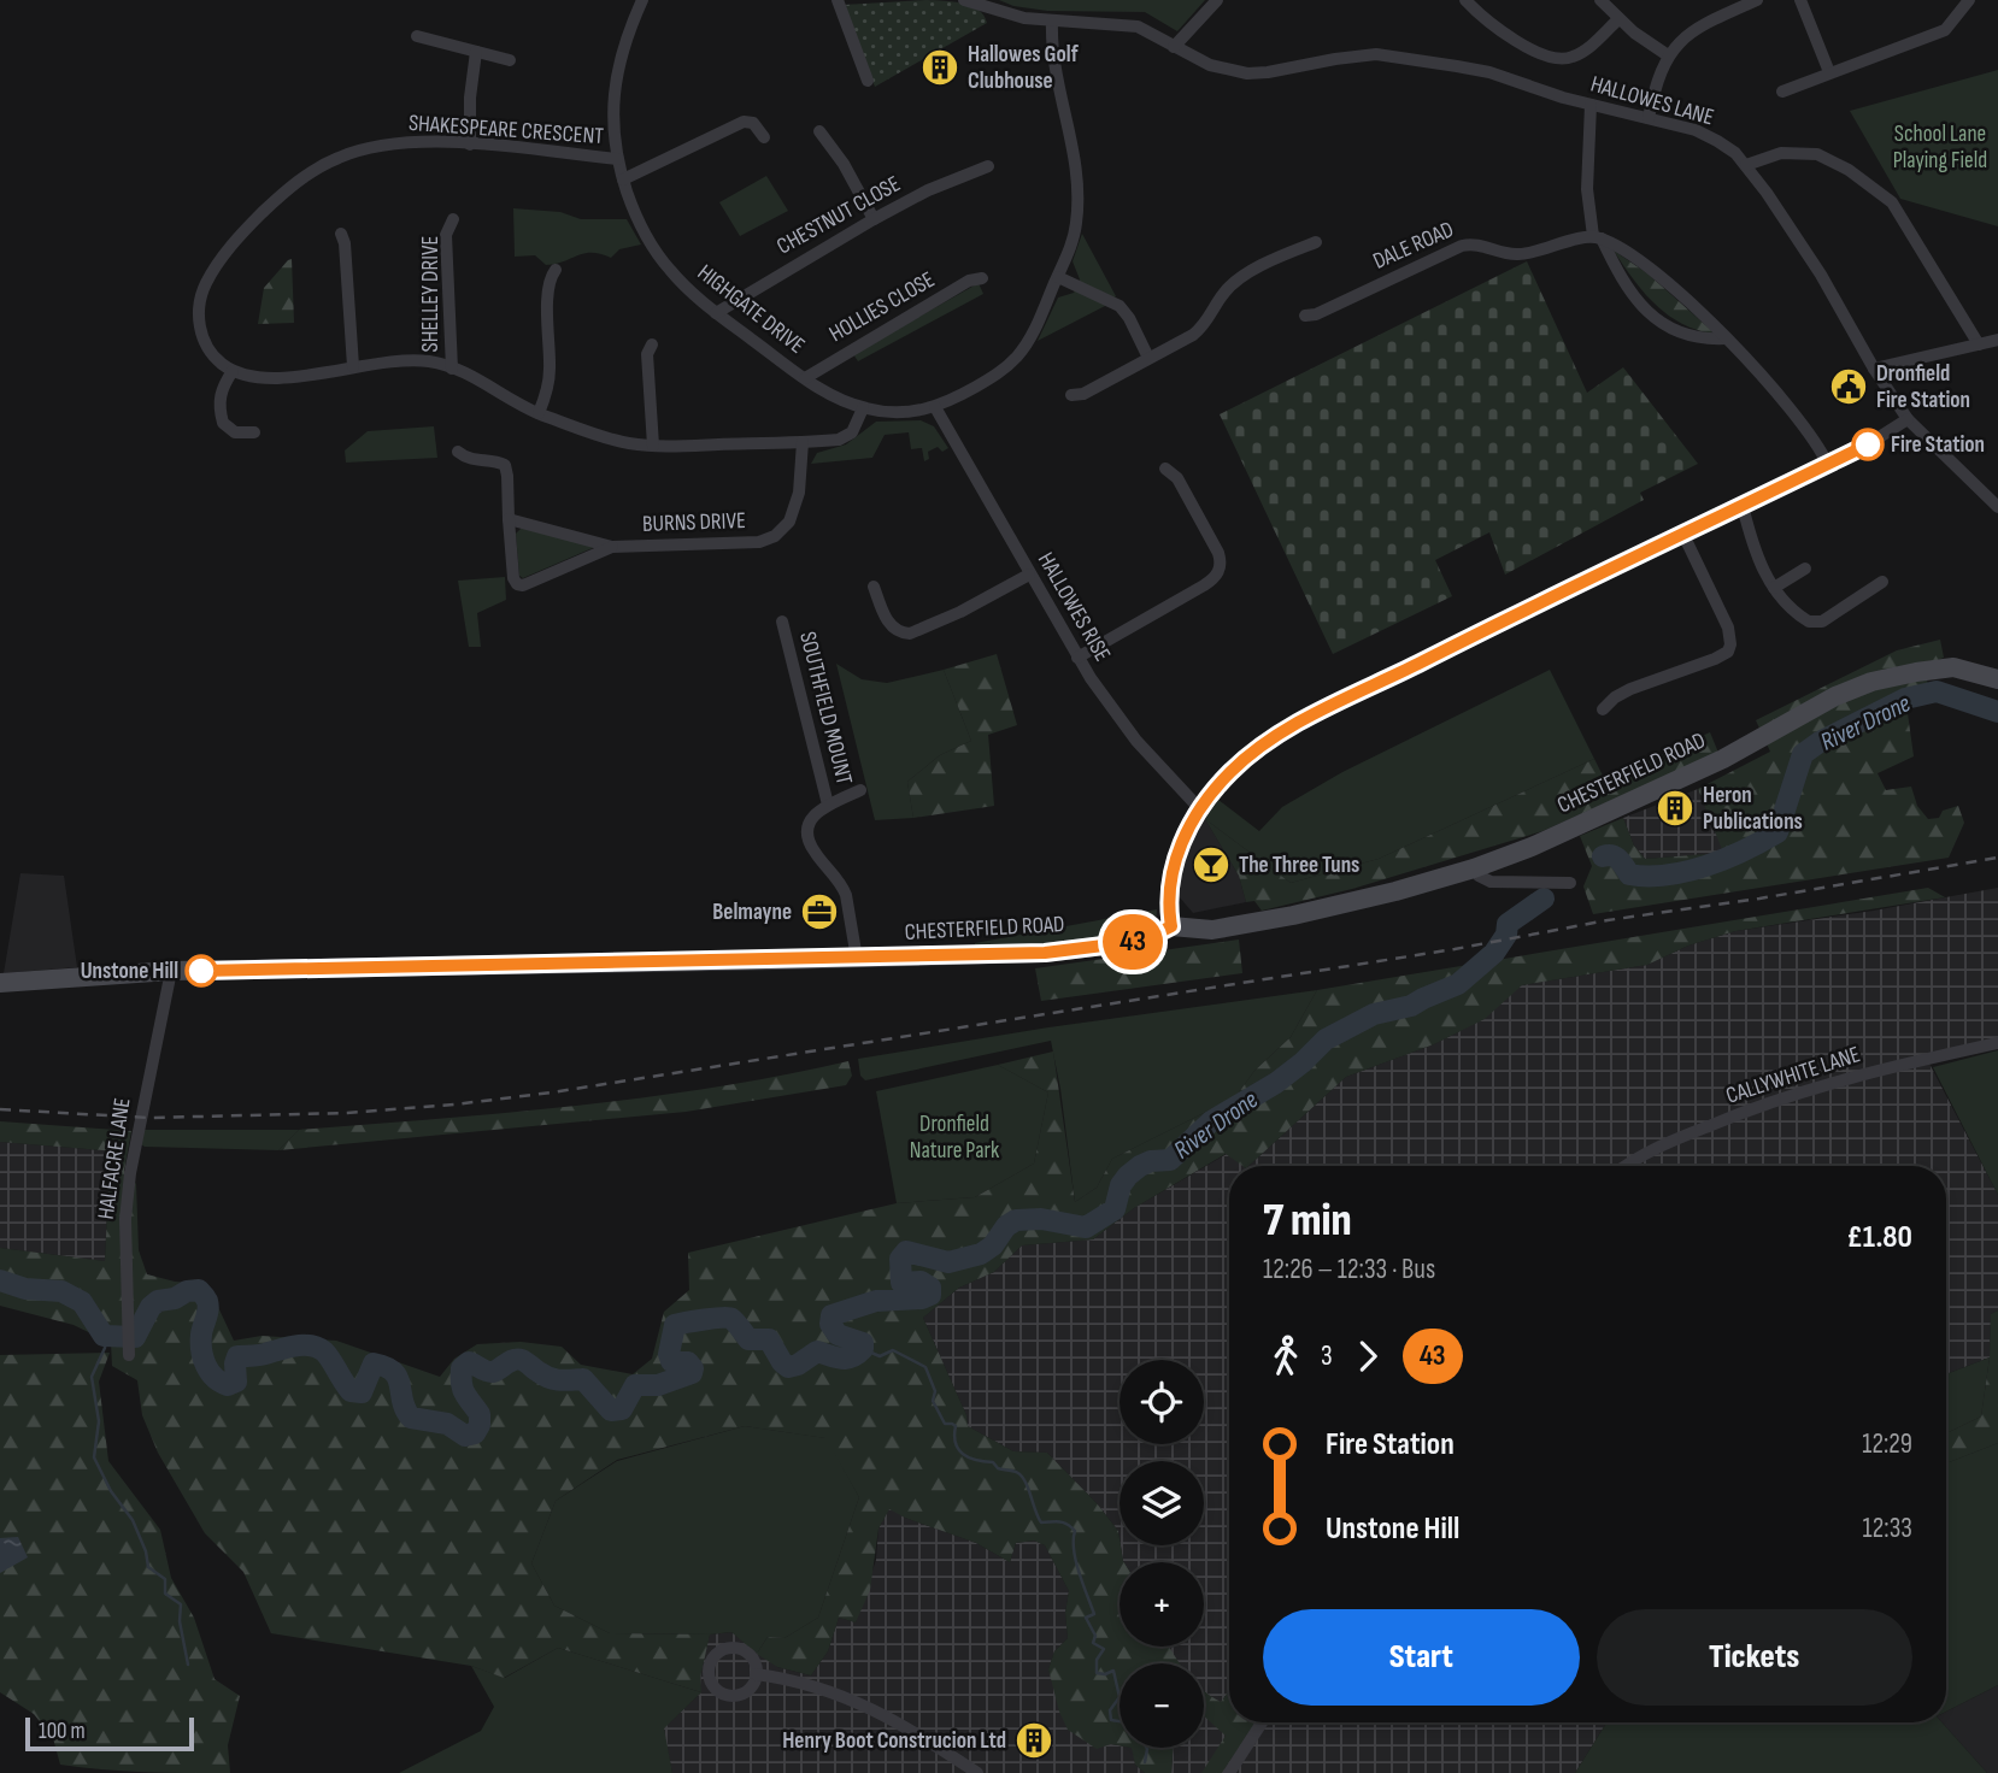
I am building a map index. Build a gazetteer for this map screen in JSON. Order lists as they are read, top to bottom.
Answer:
{
  "streets": {
    "main road": ["CHESTERFIELD ROAD"],
    "street": [
      "HALLOWES LANE",
      "SHAKESPEARE CRESCENT",
      "CHESTNUT CLOSE",
      "DALE ROAD",
      "SHELLEY DRIVE",
      "HOLLIES CLOSE",
      "HIGHGATE DRIVE",
      "BURNS DRIVE",
      "HALLOWES RISE",
      "SOUTHFIELD MOUNT",
      "CALLYWHITE LANE",
      "HALFACRE LANE"
    ]
  },
  "crossings": [
    ["SHAKESPEARE CRESCENT", "HIGHGATE DRIVE"],
    ["CHESTNUT CLOSE", "HIGHGATE DRIVE"],
    ["HOLLIES CLOSE", "HIGHGATE DRIVE"],
    ["HIGHGATE DRIVE", "HALLOWES RISE"],
    ["CHESTERFIELD ROAD", "HALFACRE LANE"]
  ],
  "water": ["River Drone"],
  "parks": ["School Lane Playing Field", "Dronfield Nature Park"],
  "places": {
    "building": ["Hallowes Golf Clubhouse", "Heron Publications", "Henry Boot Construcion Ltd"],
    "public building": ["Dronfield Fire Station"],
    "other": ["Fire Station", "Unstone Hill"],
    "bar": ["The Three Tuns"],
    "office": ["Belmayne"]
  },
  "lines": ["bus line 43"],
  "scale_bar": "100 m",
  "page": {
    "on_map": "43",
    "heading": ["7 min", "12:26 – 12:33 · Bus", "£1.80"],
    "legs": ["3", "43"],
    "map_buttons": ["+", "−"],
    "list": [
      {
        "name": "Fire Station",
        "value": "12:29"
      },
      {
        "name": "Unstone Hill",
        "value": "12:33"
      }
    ],
    "buttons": ["Start", "Tickets"],
    "scale": "100 m"
  }
}
